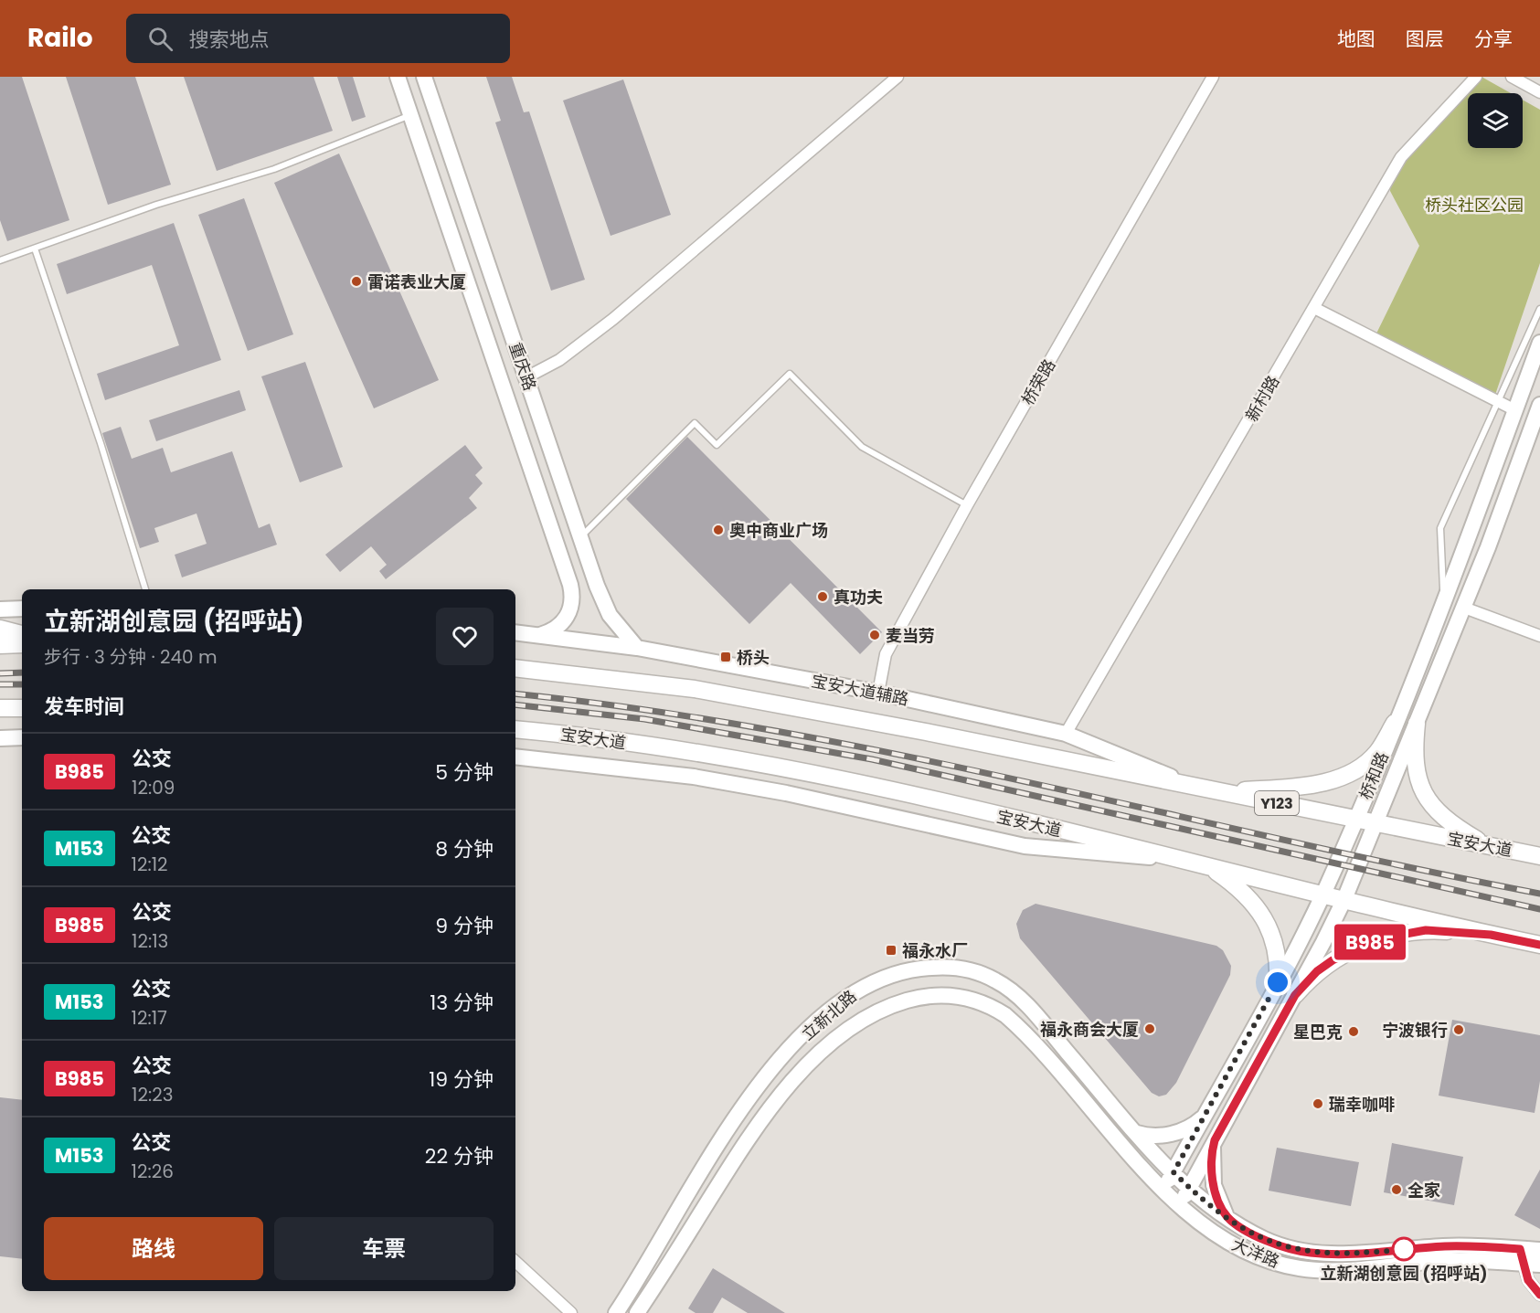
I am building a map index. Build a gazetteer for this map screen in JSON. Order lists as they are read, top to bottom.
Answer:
{
  "streets": {
    "main road": [
      "重庆路",
      "宝安大道辅路",
      "宝安大道",
      "桥和路",
      "Y123",
      "立新北路",
      "大洋路"
    ],
    "street": ["桥荣路", "新村路"]
  },
  "crossings": [
    ["重庆路", "宝安大道辅路"],
    ["桥荣路", "宝安大道辅路"],
    ["新村路", "宝安大道辅路"],
    ["宝安大道辅路", "宝安大道"],
    ["宝安大道", "桥和路"],
    ["桥和路", "立新北路"],
    ["桥和路", "大洋路"],
    ["立新北路", "大洋路"]
  ],
  "parks": ["桥头社区公园"],
  "places": {
    "other": [
      "雷诺表业大厦",
      "奥中商业广场",
      "真功夫",
      "麦当劳",
      "福永商会大厦",
      "宁波银行",
      "星巴克",
      "瑞幸咖啡",
      "全家",
      "立新湖创意园 (招呼站)"
    ],
    "transit": ["桥头", "福永水厂"]
  },
  "lines": ["bus line B985"],
  "page": {
    "header": "Railo",
    "search": "搜索地点",
    "nav": ["地图", "图层", "分享"],
    "on_map": "B985",
    "heading": [
      ["立新湖创意园 (招呼站)", "步行 · 3 分钟 · 240 m"],
      "发车时间"
    ],
    "list": [
      {
        "mark": "B985",
        "name": "公交",
        "note": "12:09",
        "value": "5 分钟"
      },
      {
        "mark": "M153",
        "name": "公交",
        "note": "12:12",
        "value": "8 分钟"
      },
      {
        "mark": "B985",
        "name": "公交",
        "note": "12:13",
        "value": "9 分钟"
      },
      {
        "mark": "M153",
        "name": "公交",
        "note": "12:17",
        "value": "13 分钟"
      },
      {
        "mark": "B985",
        "name": "公交",
        "note": "12:23",
        "value": "19 分钟"
      },
      {
        "mark": "M153",
        "name": "公交",
        "note": "12:26",
        "value": "22 分钟"
      }
    ],
    "buttons": ["路线", "车票"]
  }
}
